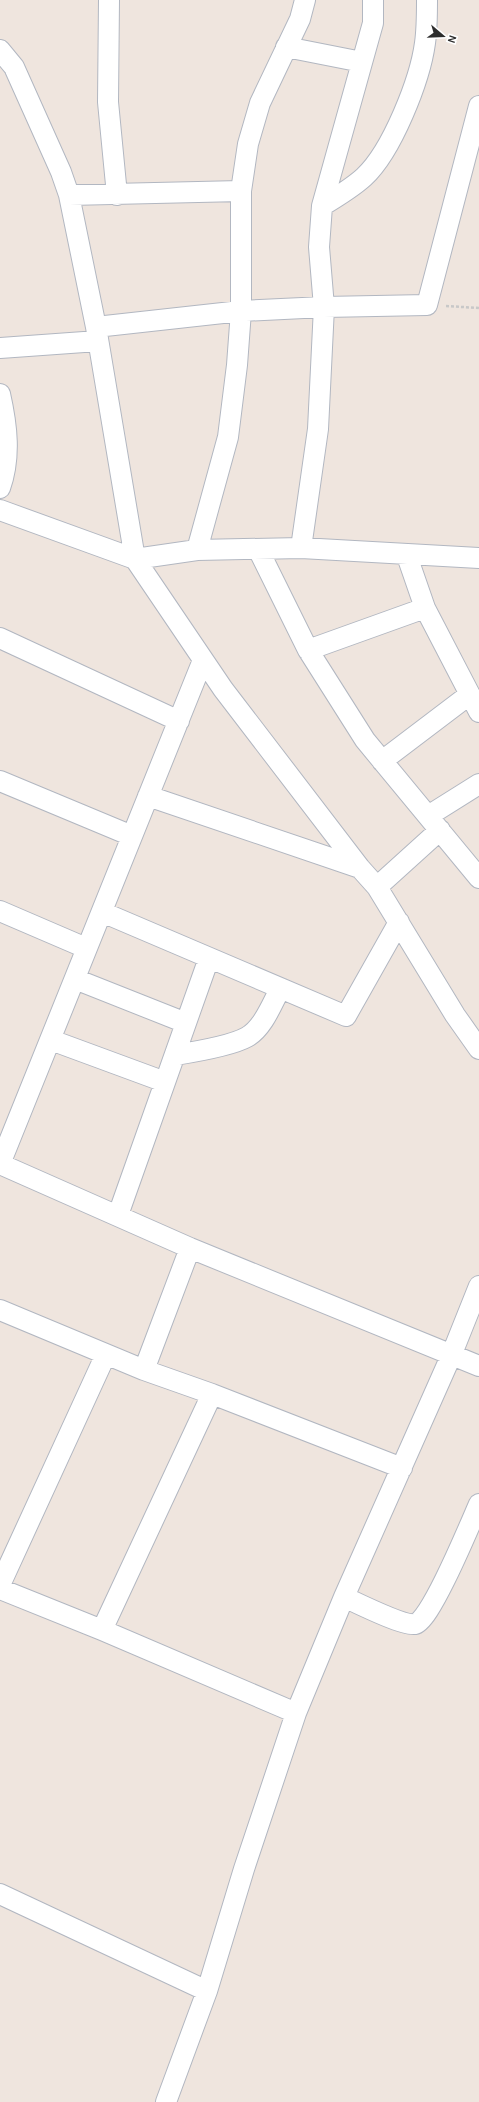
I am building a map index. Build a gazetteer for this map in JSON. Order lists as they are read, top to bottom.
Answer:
{
  "north": "right"
}
